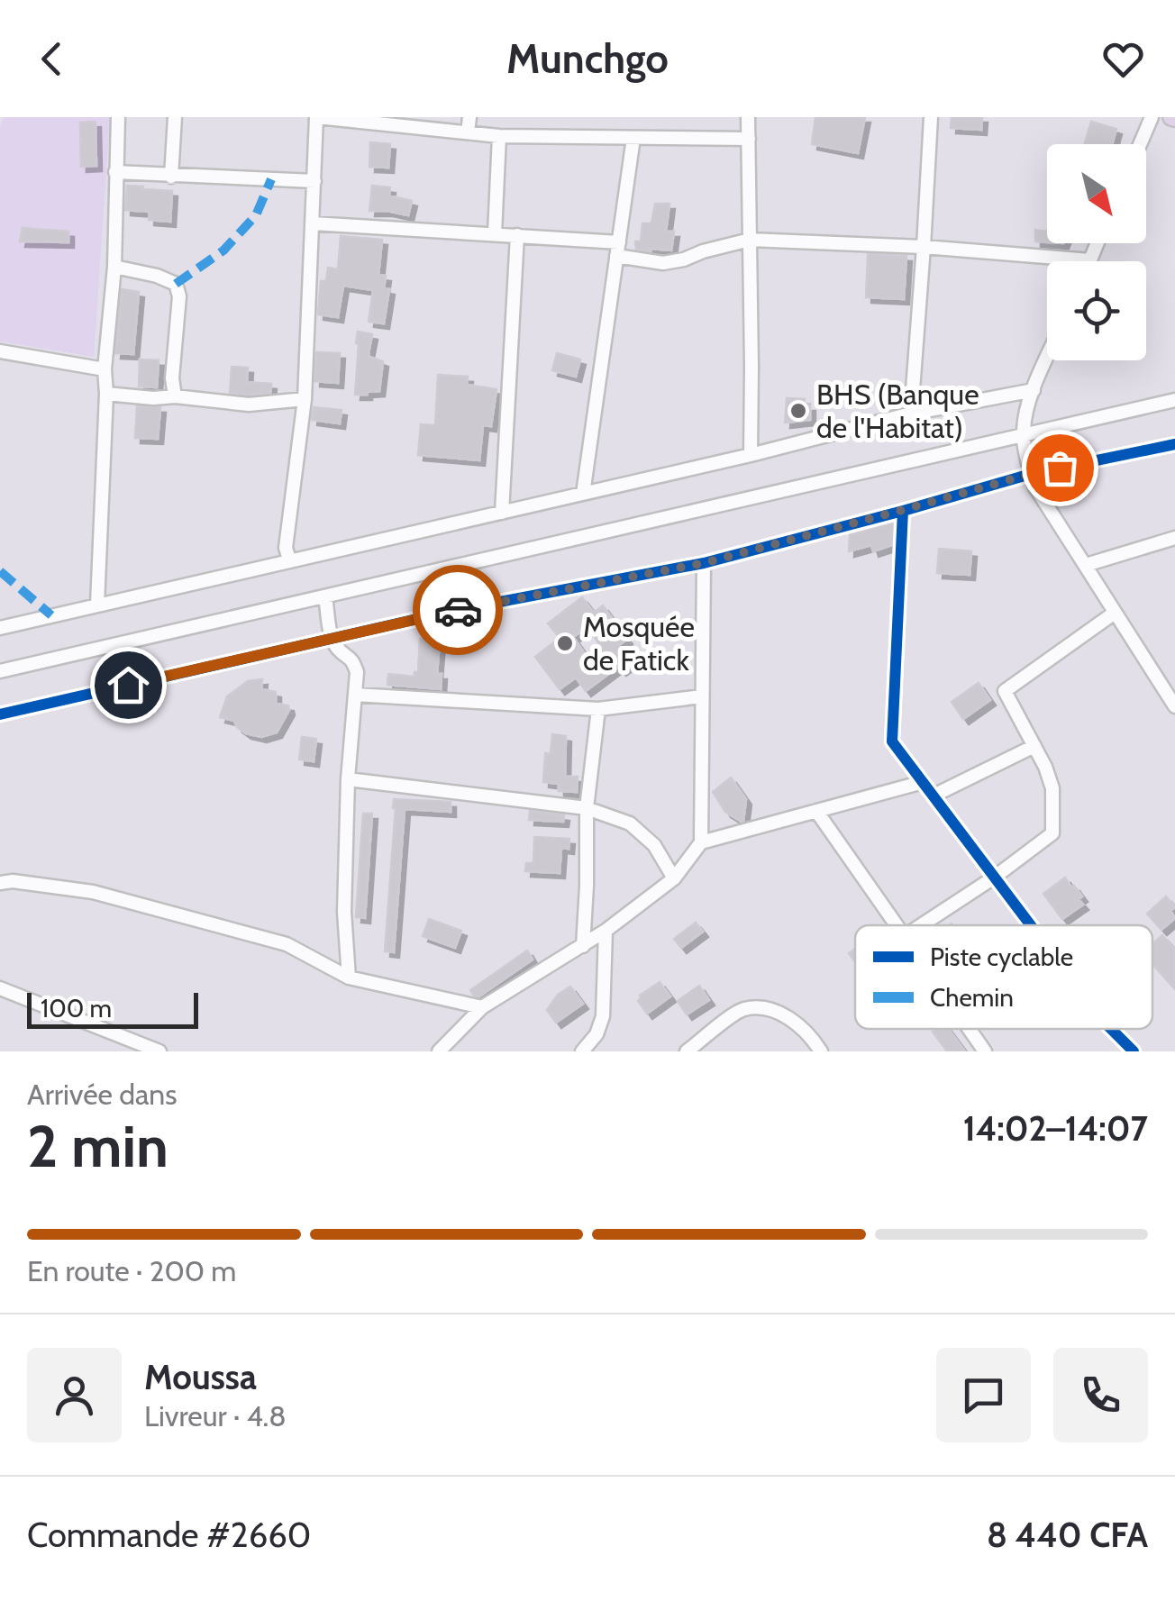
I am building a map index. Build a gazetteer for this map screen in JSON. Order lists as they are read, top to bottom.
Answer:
{
  "places": ["BHS (Banque de l'Habitat)", "Mosquée de Fatick"],
  "legend": ["Piste cyclable", "Chemin"],
  "scale_bar": "100 m",
  "north": "bottom right",
  "page": {
    "header": "Munchgo",
    "scale": "100 m",
    "heading": ["2 min", "Arrivée dans", "14:02–14:07"],
    "panel": [
      "Moussa",
      "Livreur · 4.8",
      "Commande #2660",
      "8 440 CFA"
    ],
    "bar": "En route · 200 m"
  }
}
